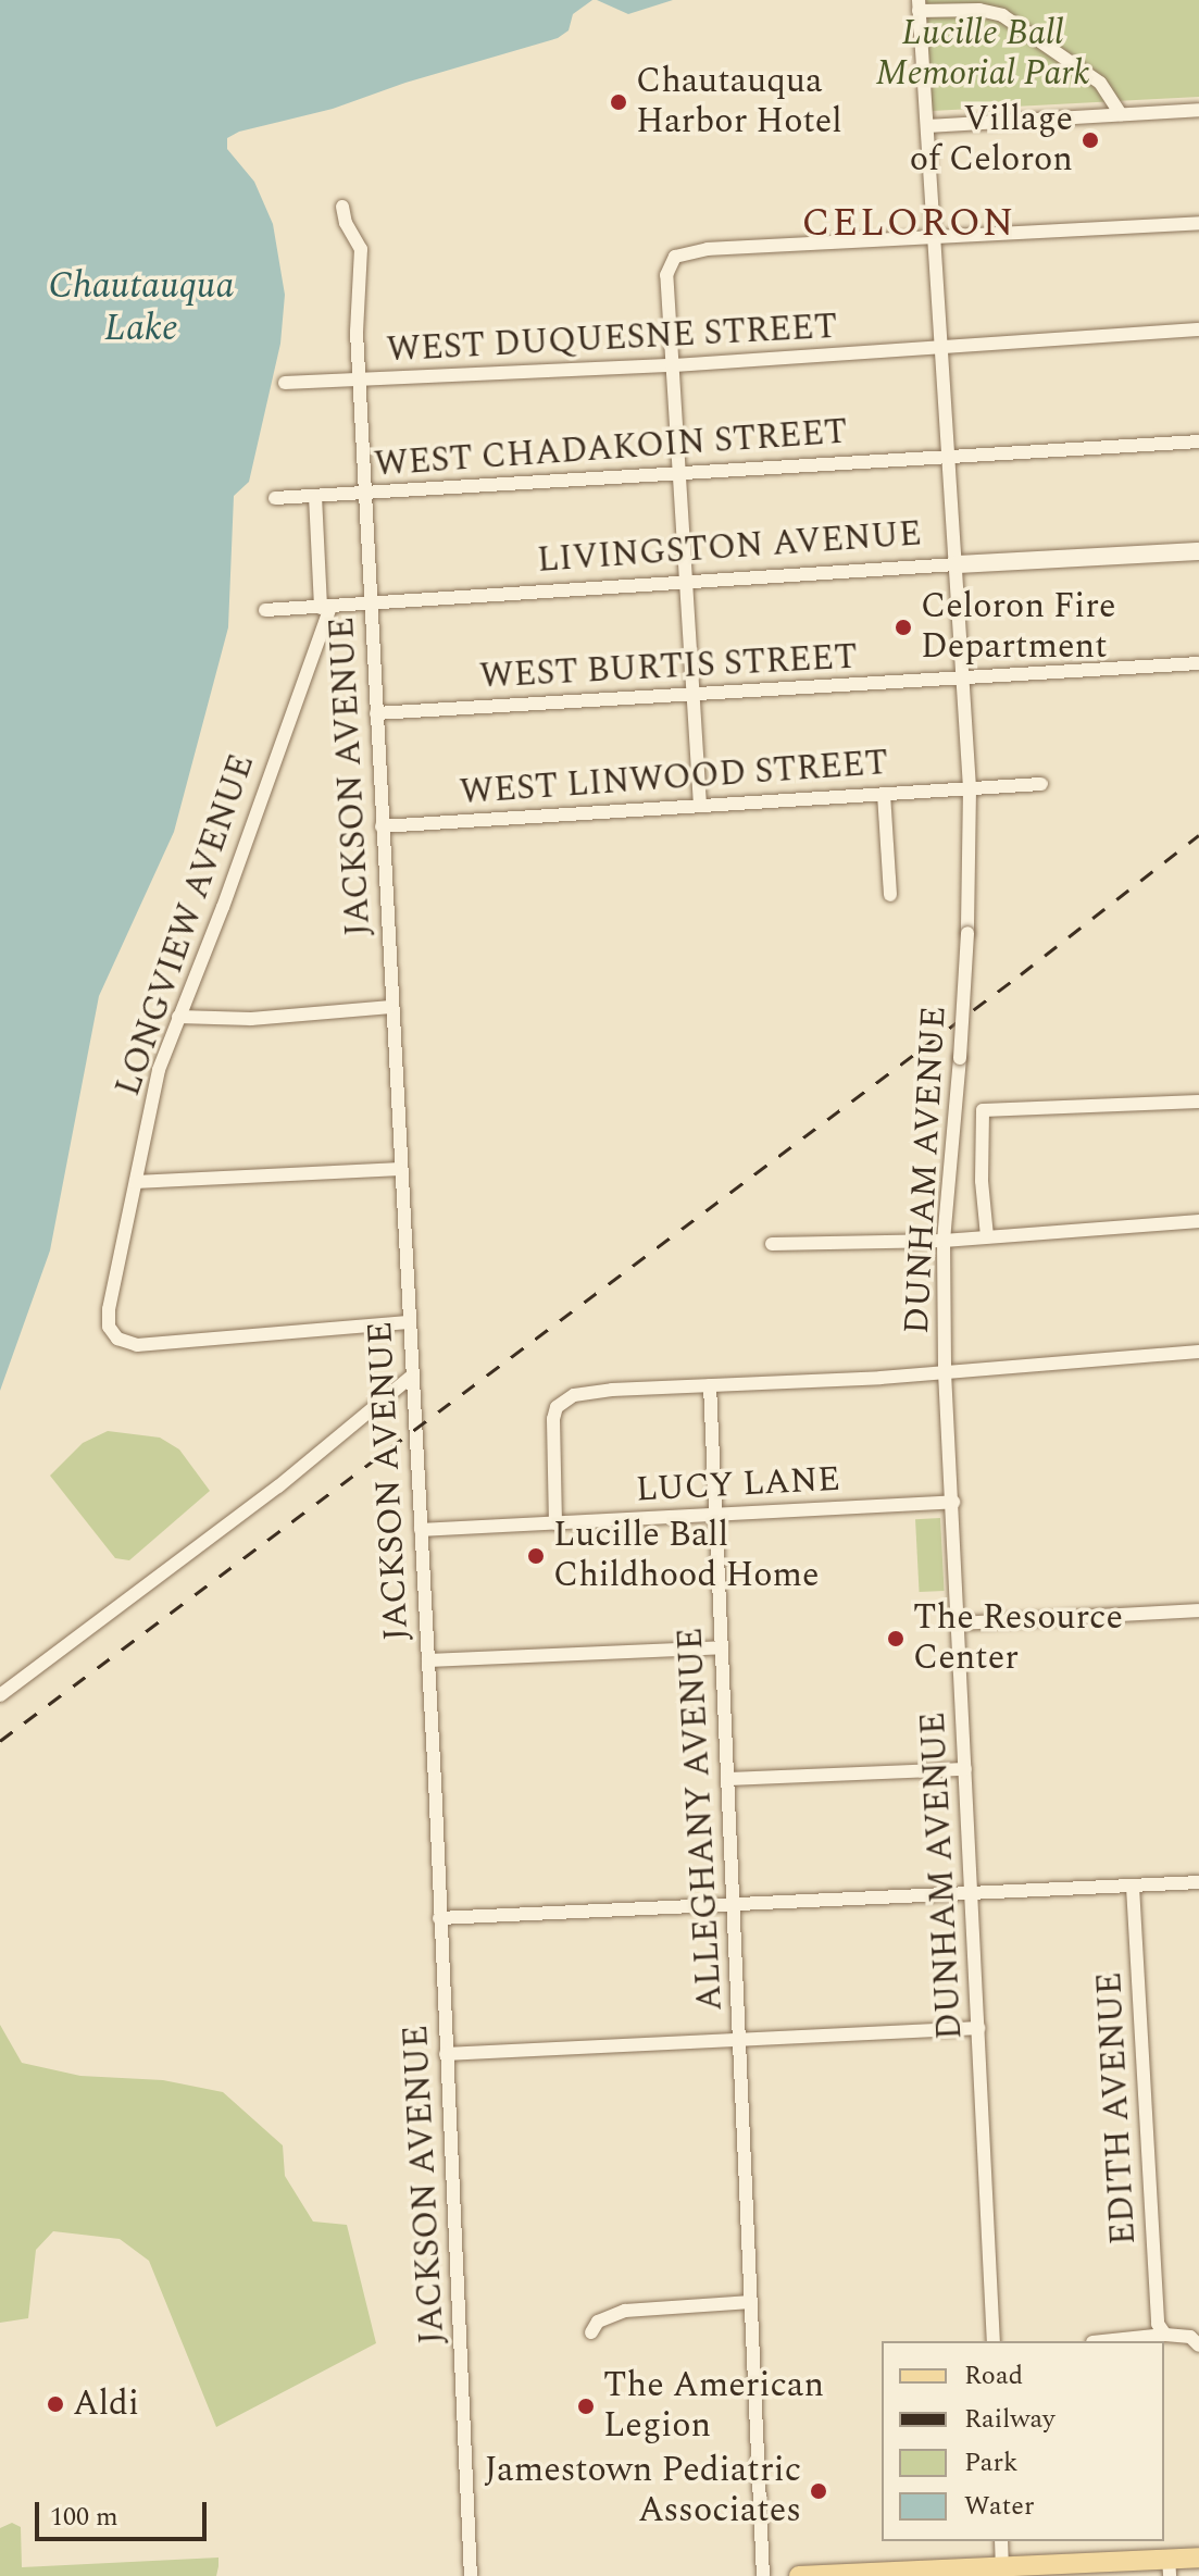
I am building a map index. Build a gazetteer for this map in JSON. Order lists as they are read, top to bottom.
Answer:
{
  "streets": {
    "street": [
      "WEST DUQUESNE STREET",
      "WEST CHADAKOIN STREET",
      "LIVINGSTON AVENUE",
      "WEST BURTIS STREET",
      "JACKSON AVENUE",
      "WEST LINWOOD STREET",
      "LONGVIEW AVENUE",
      "DUNHAM AVENUE",
      "LUCY LANE",
      "ALLEGHANY AVENUE",
      "EDITH AVENUE"
    ]
  },
  "crossings": [
    ["WEST DUQUESNE STREET", "JACKSON AVENUE"],
    ["WEST DUQUESNE STREET", "DUNHAM AVENUE"],
    ["WEST CHADAKOIN STREET", "JACKSON AVENUE"],
    ["WEST CHADAKOIN STREET", "DUNHAM AVENUE"],
    ["LIVINGSTON AVENUE", "JACKSON AVENUE"],
    ["LIVINGSTON AVENUE", "LONGVIEW AVENUE"],
    ["LIVINGSTON AVENUE", "DUNHAM AVENUE"],
    ["WEST BURTIS STREET", "JACKSON AVENUE"],
    ["WEST BURTIS STREET", "DUNHAM AVENUE"],
    ["JACKSON AVENUE", "WEST LINWOOD STREET"],
    ["JACKSON AVENUE", "LONGVIEW AVENUE"],
    ["JACKSON AVENUE", "LUCY LANE"],
    ["WEST LINWOOD STREET", "DUNHAM AVENUE"],
    ["DUNHAM AVENUE", "LUCY LANE"],
    ["LUCY LANE", "ALLEGHANY AVENUE"]
  ],
  "districts": ["CELORON"],
  "water": ["Chautauqua Lake"],
  "parks": ["Lucille Ball Memorial Park"],
  "places": [
    "Chautauqua Harbor Hotel",
    "Village of Celoron",
    "Celoron Fire Department",
    "Lucille Ball Childhood Home",
    "The Resource Center",
    "Aldi",
    "The American Legion",
    "Jamestown Pediatric Associates"
  ],
  "legend": [
    "Road",
    "Railway",
    "Park",
    "Water"
  ],
  "scale_bar": "100 m"
}
